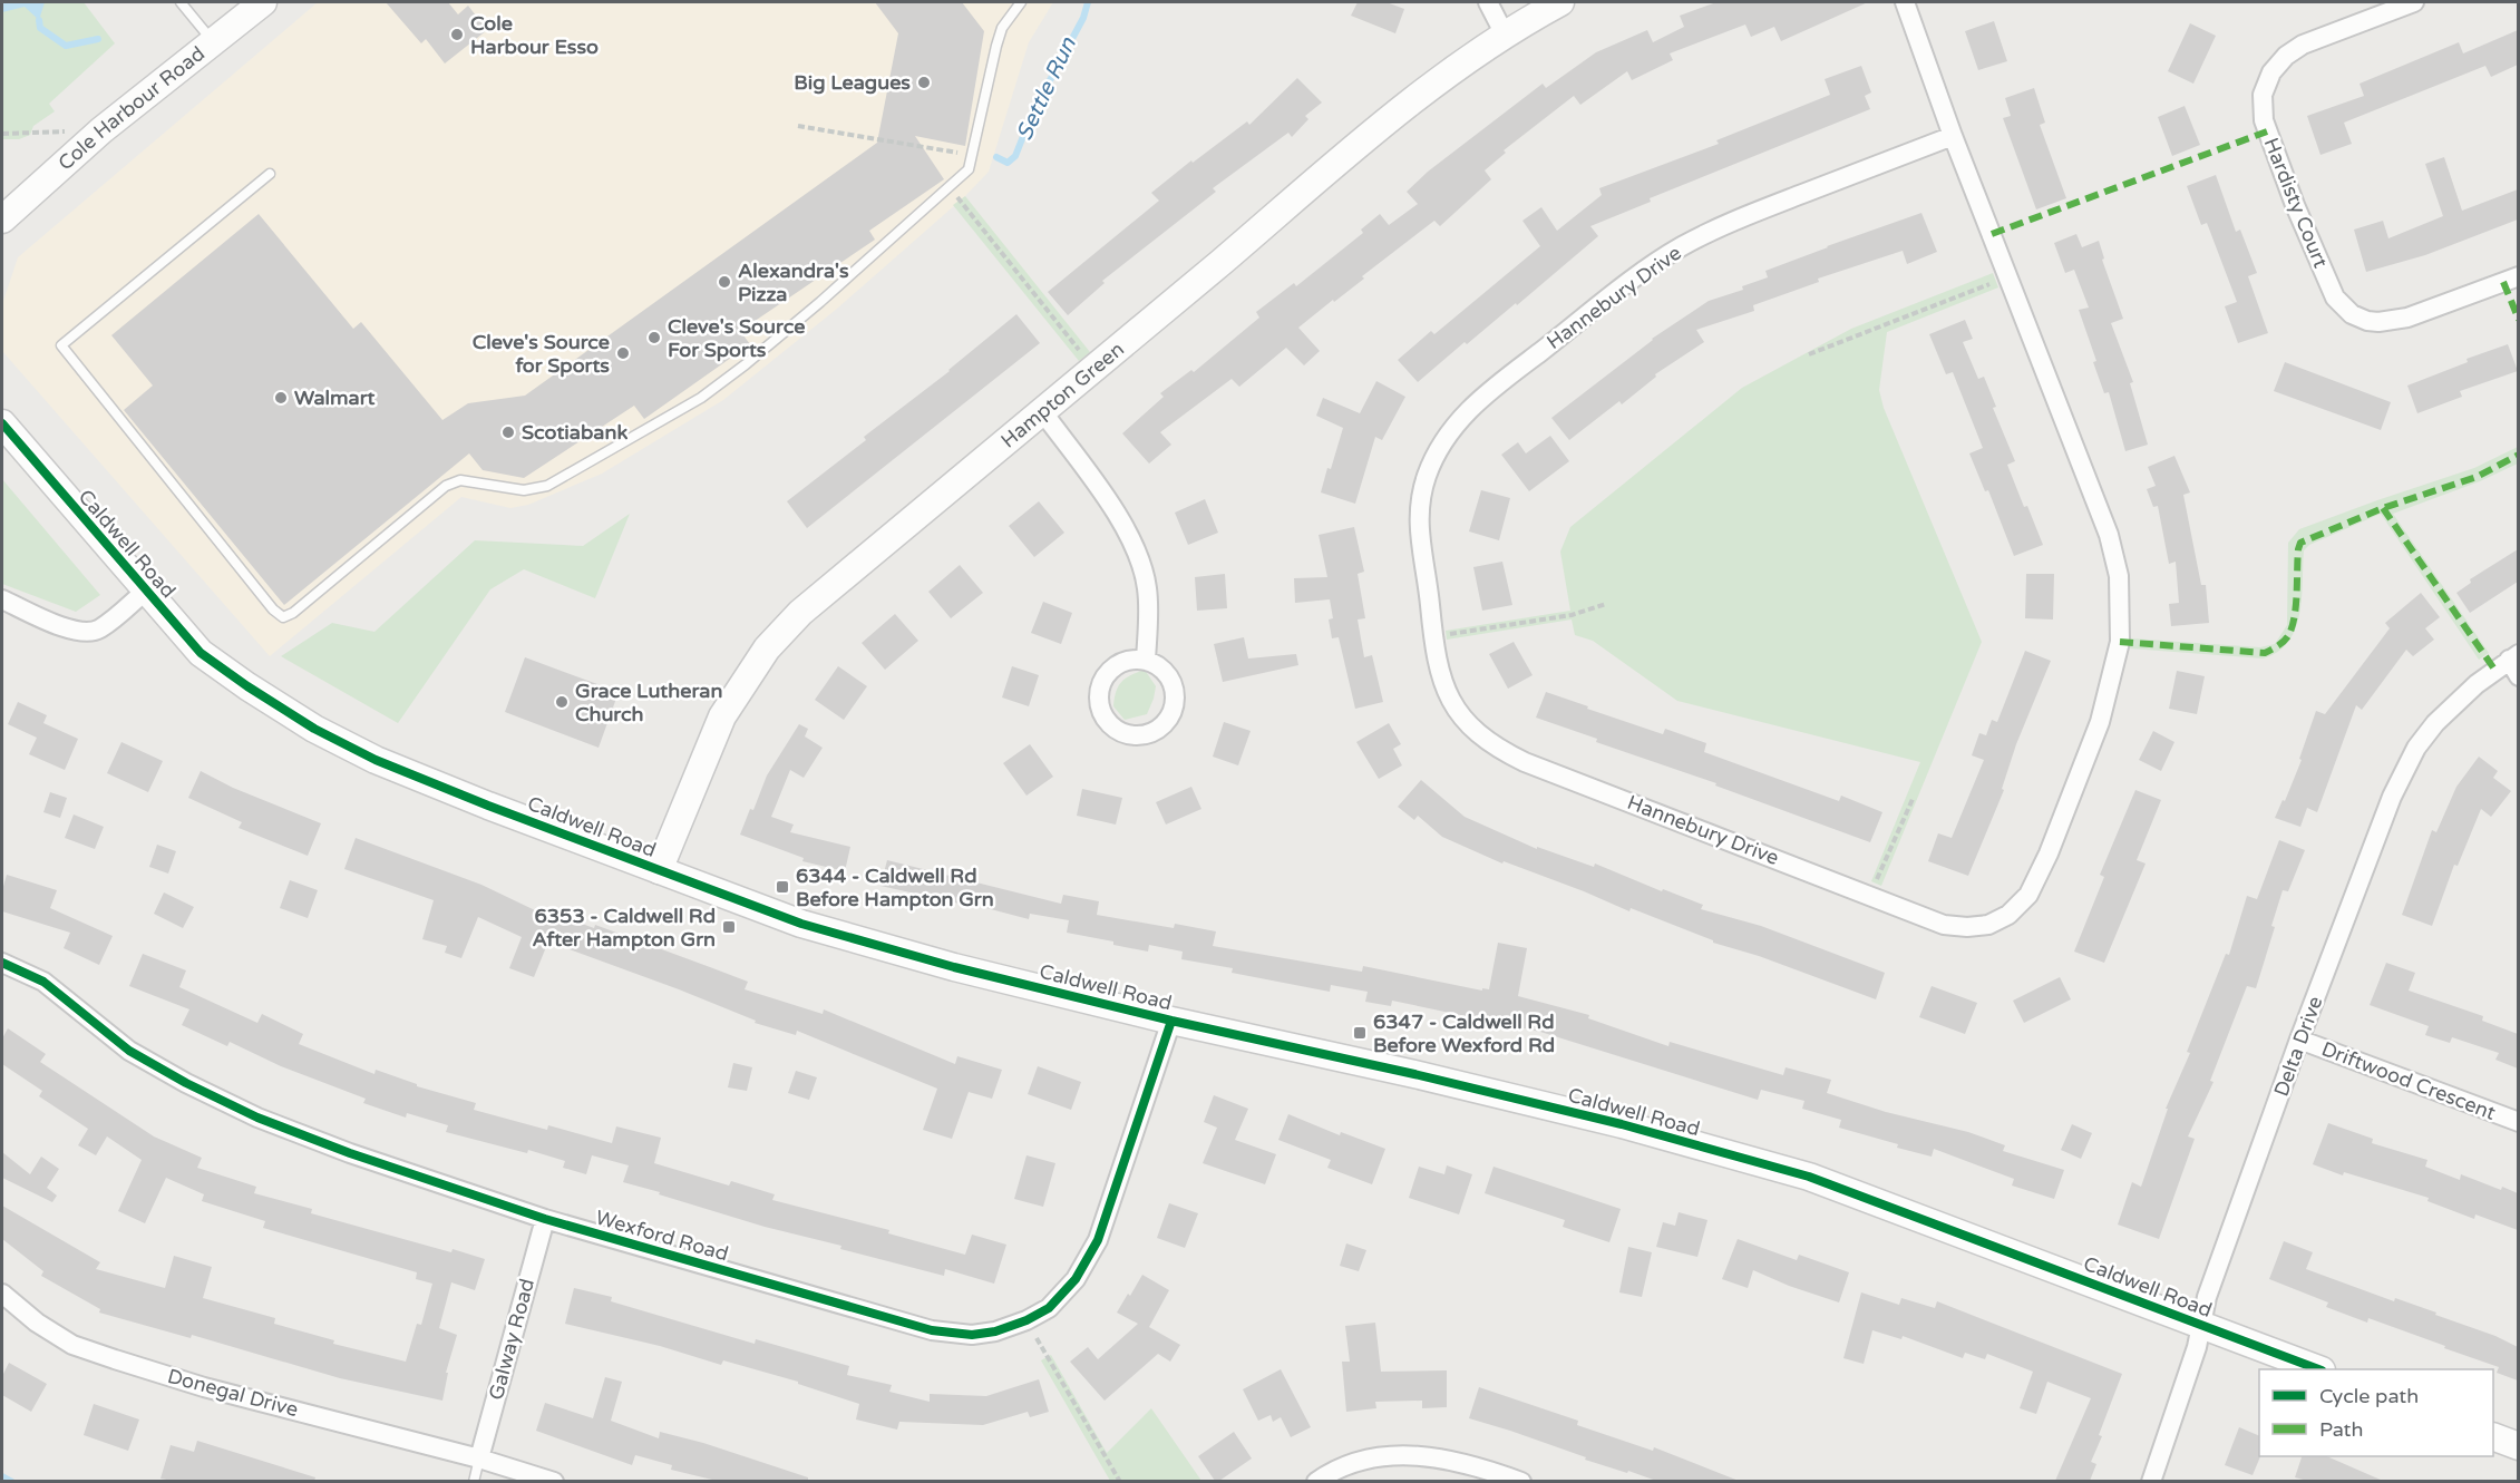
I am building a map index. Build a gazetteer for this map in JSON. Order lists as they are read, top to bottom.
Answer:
{
  "streets": {
    "street": [
      "Cole Harbour Road",
      "Hardisty Court",
      "Hannebury Drive",
      "Hampton Green",
      "Caldwell Road",
      "Delta Drive",
      "Driftwood Crescent",
      "Wexford Road",
      "Galway Road",
      "Donegal Drive"
    ]
  },
  "crossings": [
    ["Hampton Green", "Caldwell Road"],
    ["Caldwell Road", "Delta Drive"],
    ["Caldwell Road", "Wexford Road"],
    ["Delta Drive", "Driftwood Crescent"],
    ["Wexford Road", "Galway Road"],
    ["Galway Road", "Donegal Drive"]
  ],
  "water": ["Settle Run"],
  "places": {
    "other": [
      "Cole Harbour Esso",
      "Big Leagues",
      "Alexandra's Pizza",
      "Cleve's Source For Sports",
      "Cleve's Source for Sports",
      "Walmart",
      "Scotiabank",
      "Grace Lutheran Church"
    ],
    "transit": ["6344 - Caldwell Rd Before Hampton Grn", "6353 - Caldwell Rd After Hampton Grn", "6347 - Caldwell Rd Before Wexford Rd"]
  },
  "legend": ["Cycle path", "Path"]
}
